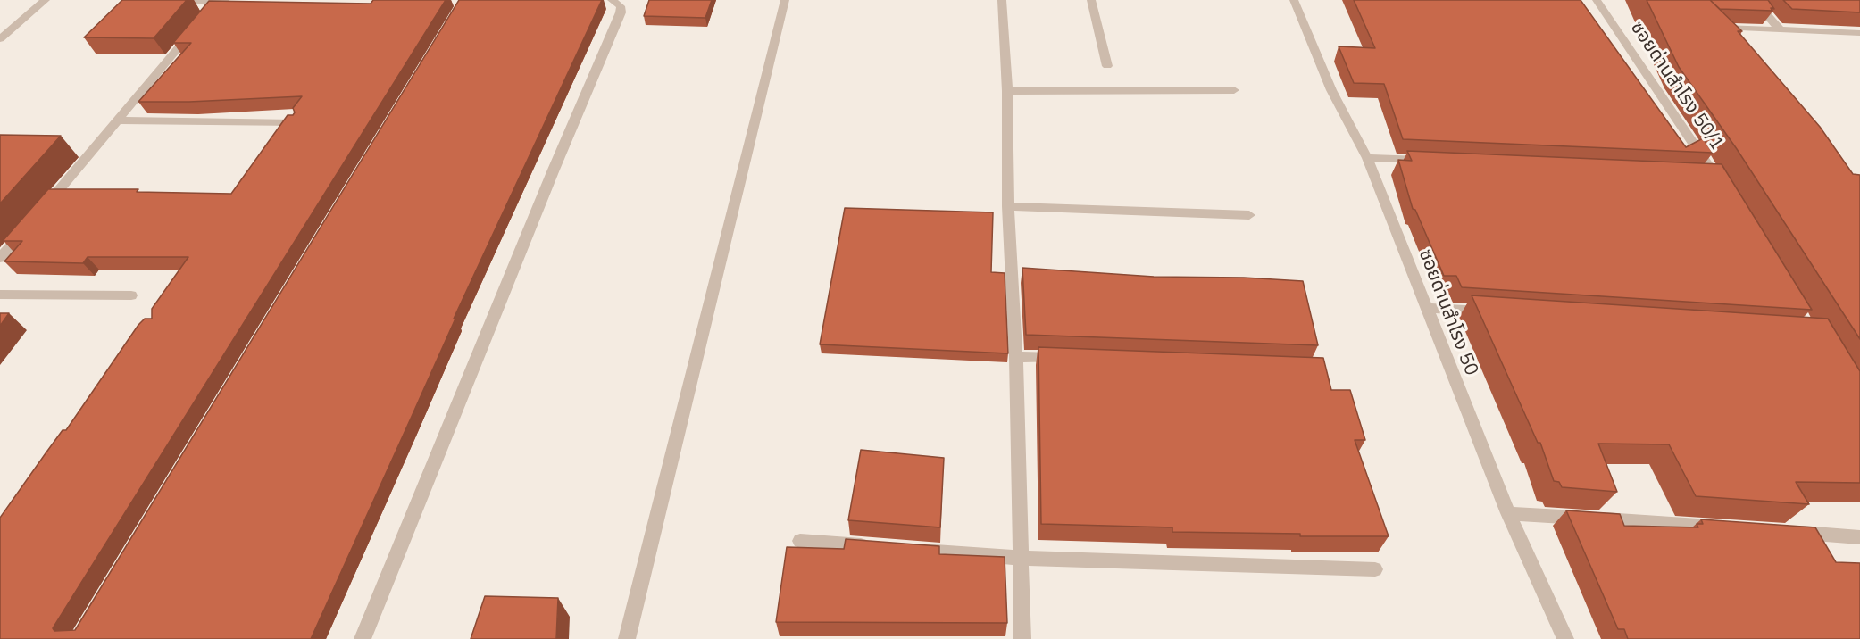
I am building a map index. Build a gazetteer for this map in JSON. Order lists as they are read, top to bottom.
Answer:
{
  "streets": {
    "street": ["ซอยด่านสำโรง 50/1", "ซอยด่านสำโรง 50"]
  }
}
